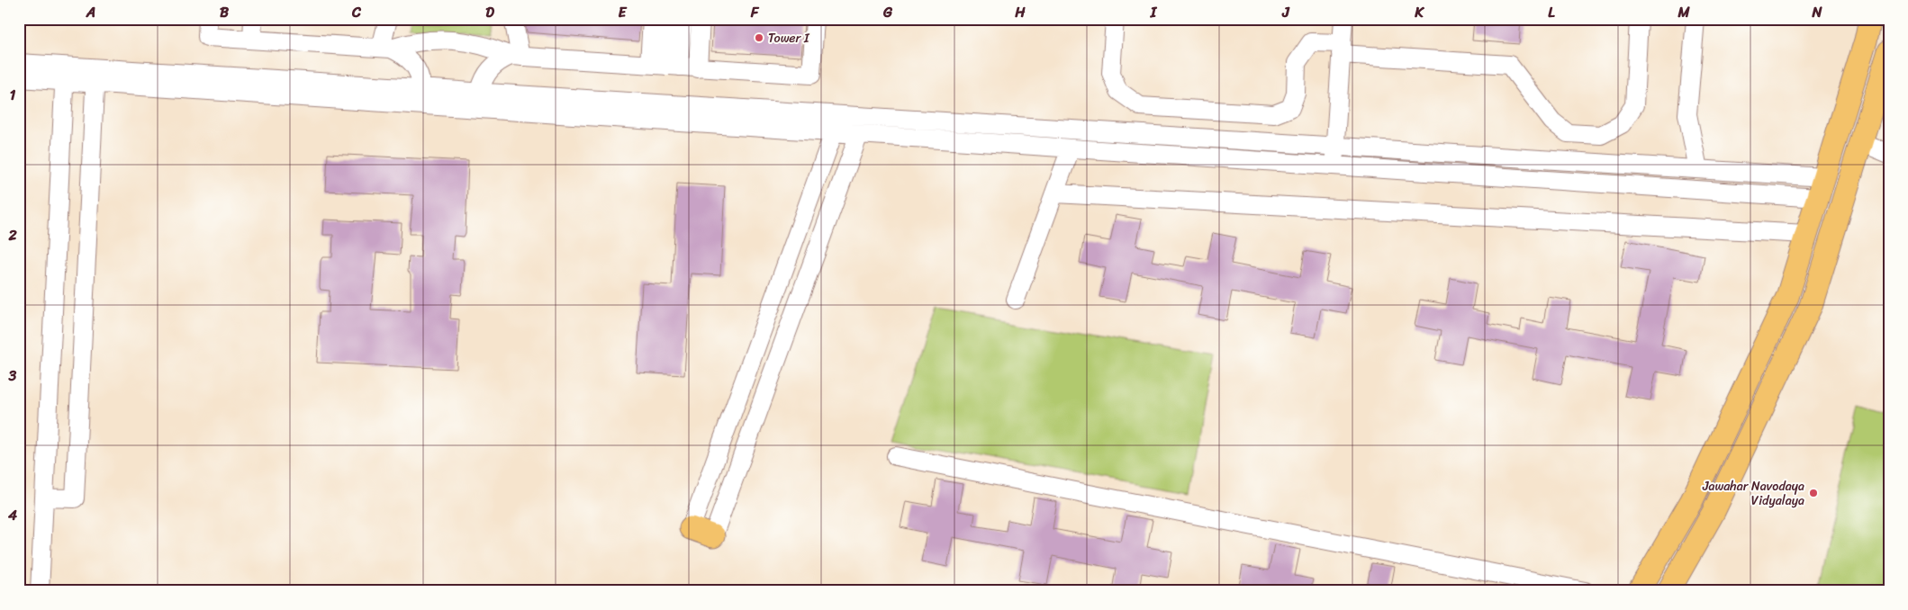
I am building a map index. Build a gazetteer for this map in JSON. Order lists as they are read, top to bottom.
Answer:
{
  "places": ["Tower I", "Jawahar Navodaya Vidyalaya"],
  "grid": {
    "columns": [
      "A",
      "B",
      "C",
      "D",
      "E",
      "F",
      "G",
      "H",
      "I",
      "J",
      "K",
      "L",
      "M",
      "N"
    ],
    "rows": [
      "1",
      "2",
      "3",
      "4"
    ]
  }
}
